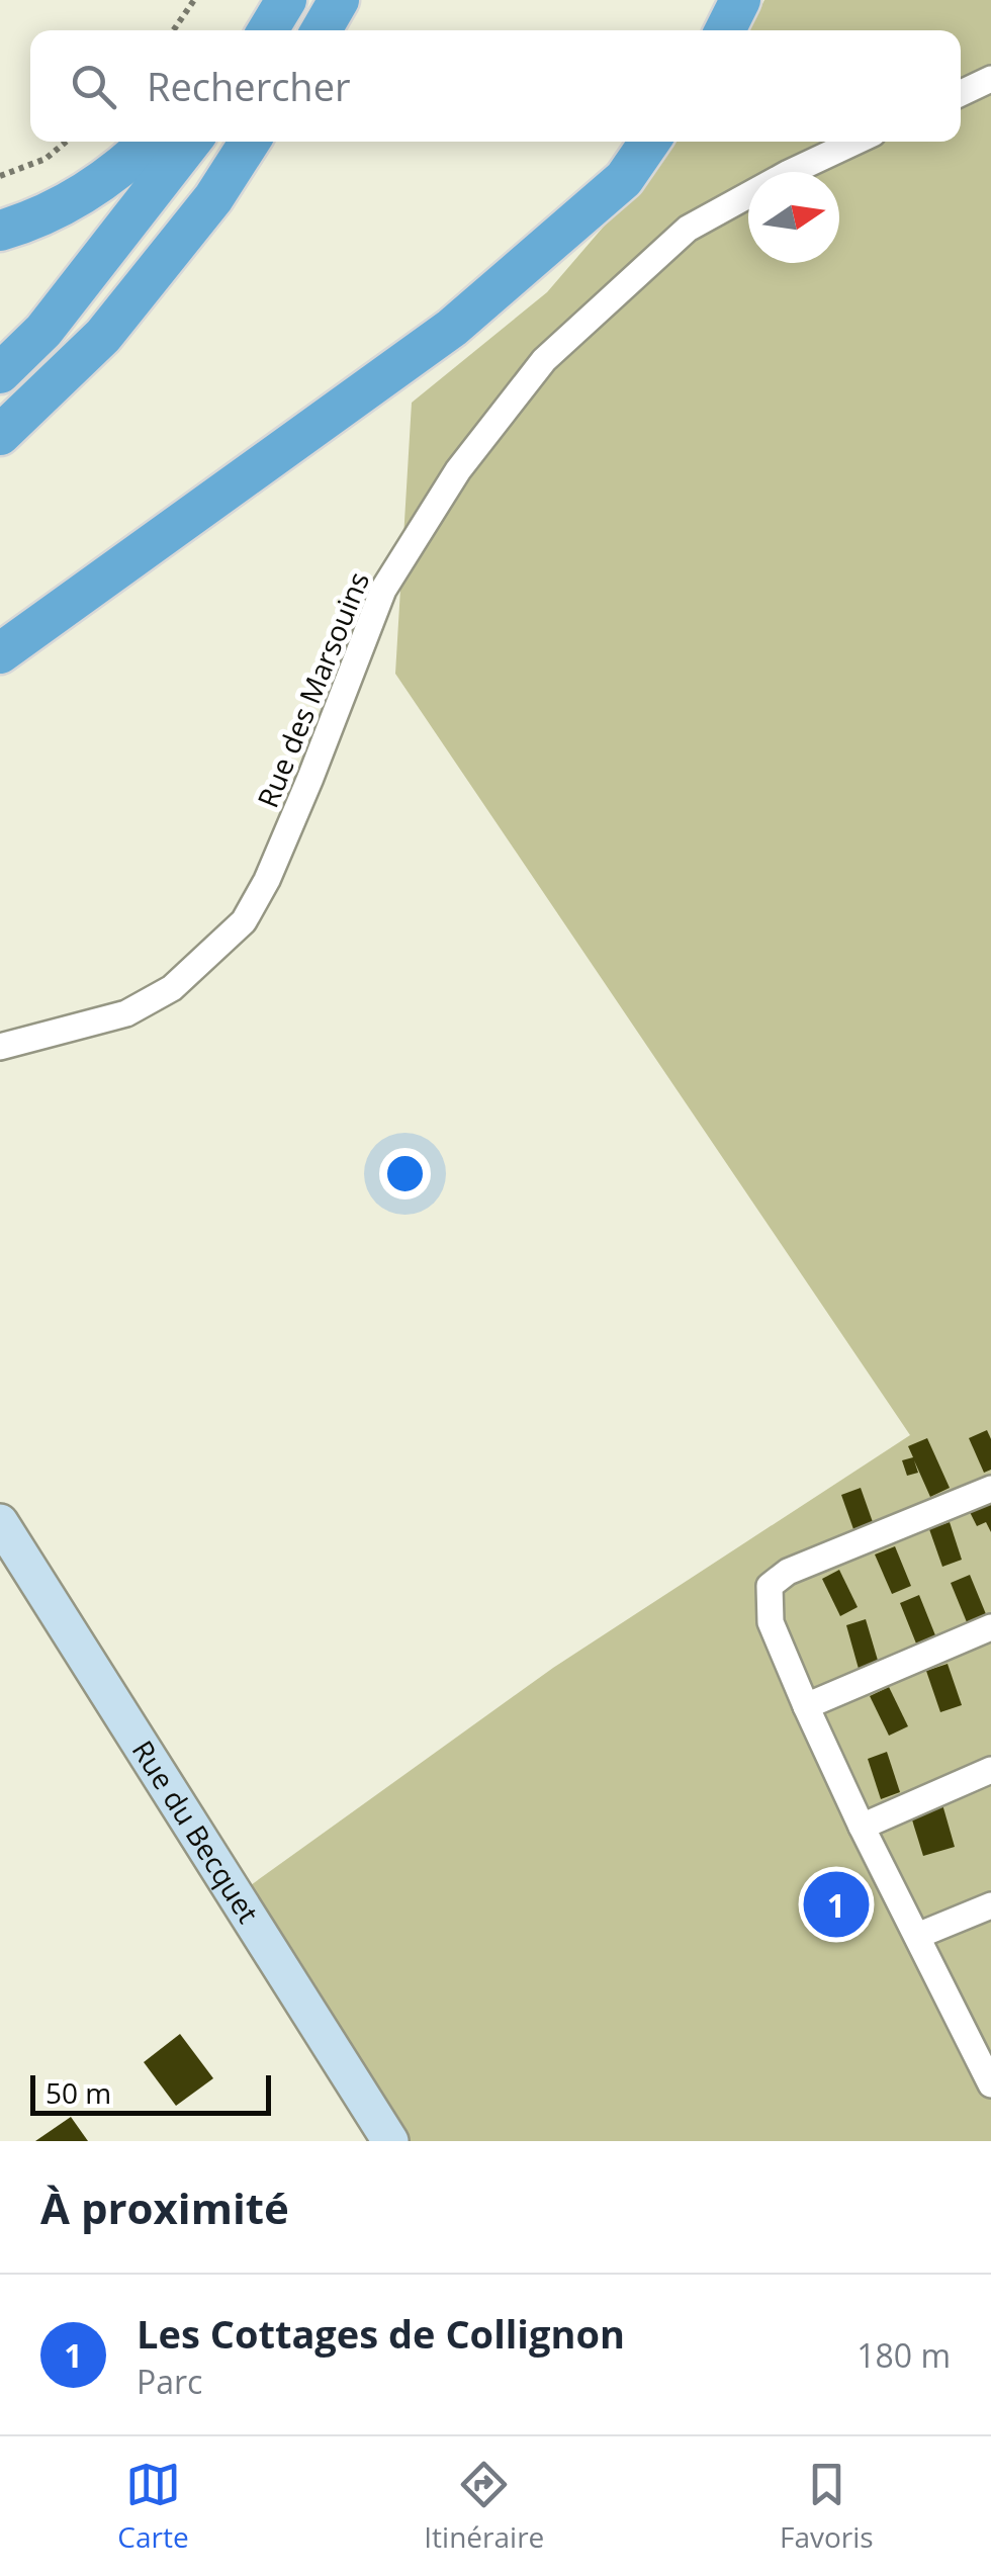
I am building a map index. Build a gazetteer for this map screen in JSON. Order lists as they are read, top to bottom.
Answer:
{
  "streets": {
    "main road": ["Rue du Becquet"],
    "street": ["Rue des Marsouins"]
  },
  "scale_bar": "50 m",
  "north": "right",
  "page": {
    "search": "Rechercher",
    "pins": "1",
    "scale": "50 m",
    "heading": "À proximité",
    "list": [
      {
        "mark": "1",
        "name": "Les Cottages de Collignon",
        "note": "Parc",
        "value": "180 m"
      }
    ],
    "nav": ["Carte", "Itinéraire", "Favoris"]
  }
}
